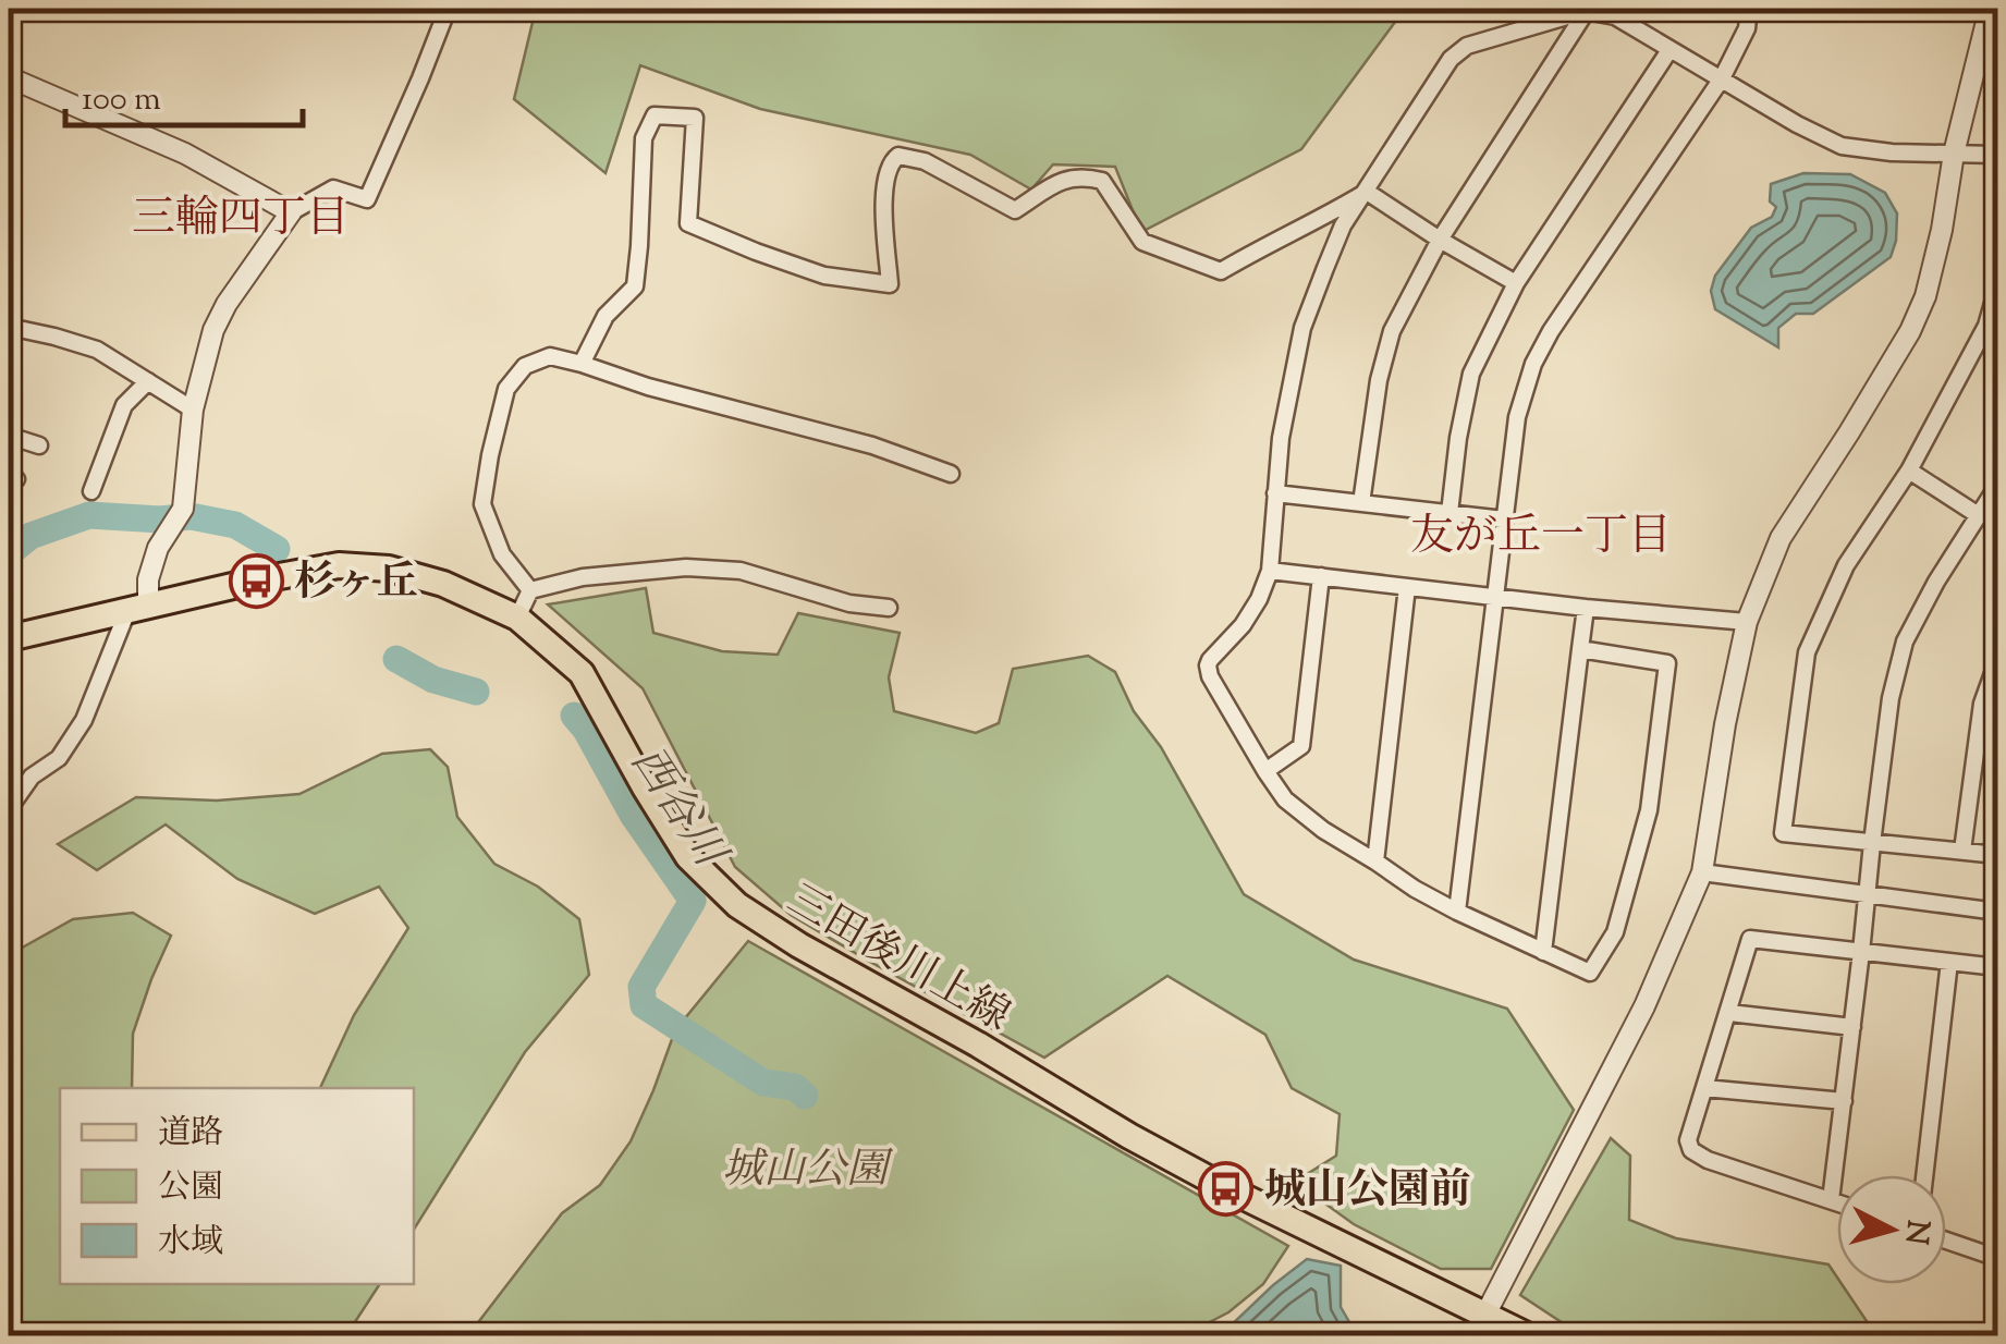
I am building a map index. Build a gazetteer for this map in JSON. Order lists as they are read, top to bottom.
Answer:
{
  "streets": {
    "main road": ["三田後川上線"]
  },
  "districts": ["三輪四丁目", "友が丘一丁目"],
  "water": ["西谷川"],
  "parks": ["城山公園"],
  "places": {
    "bus stop": ["杉ヶ丘", "城山公園前"]
  },
  "legend": ["道路", "公園", "水域"],
  "scale_bar": "100 m",
  "north": "right"
}
